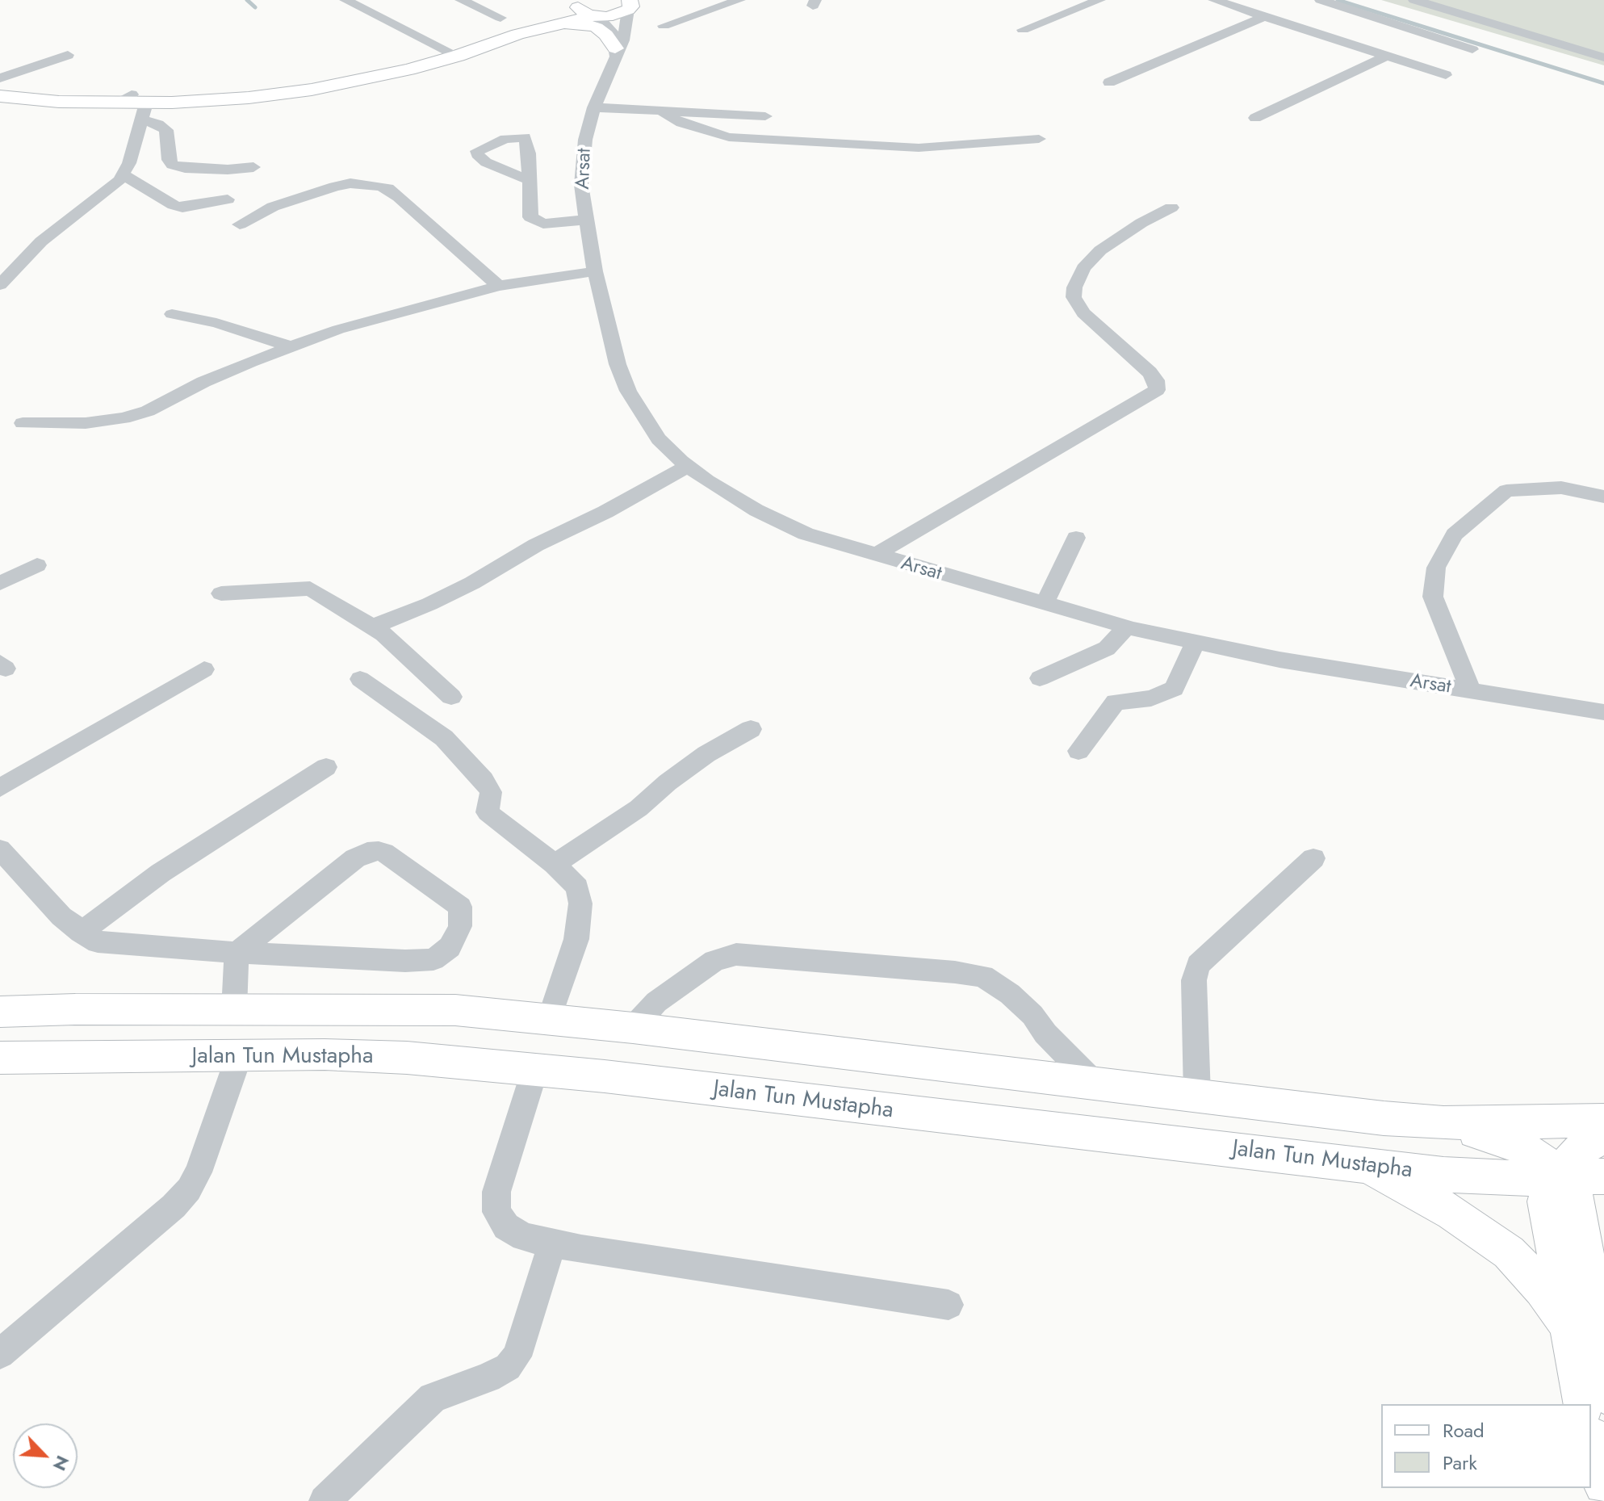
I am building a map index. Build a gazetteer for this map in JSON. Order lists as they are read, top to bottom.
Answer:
{
  "streets": {
    "main road": ["Jalan Tun Mustapha"],
    "street": ["Arsat"]
  },
  "legend": ["Road", "Park"],
  "north": "bottom right"
}
